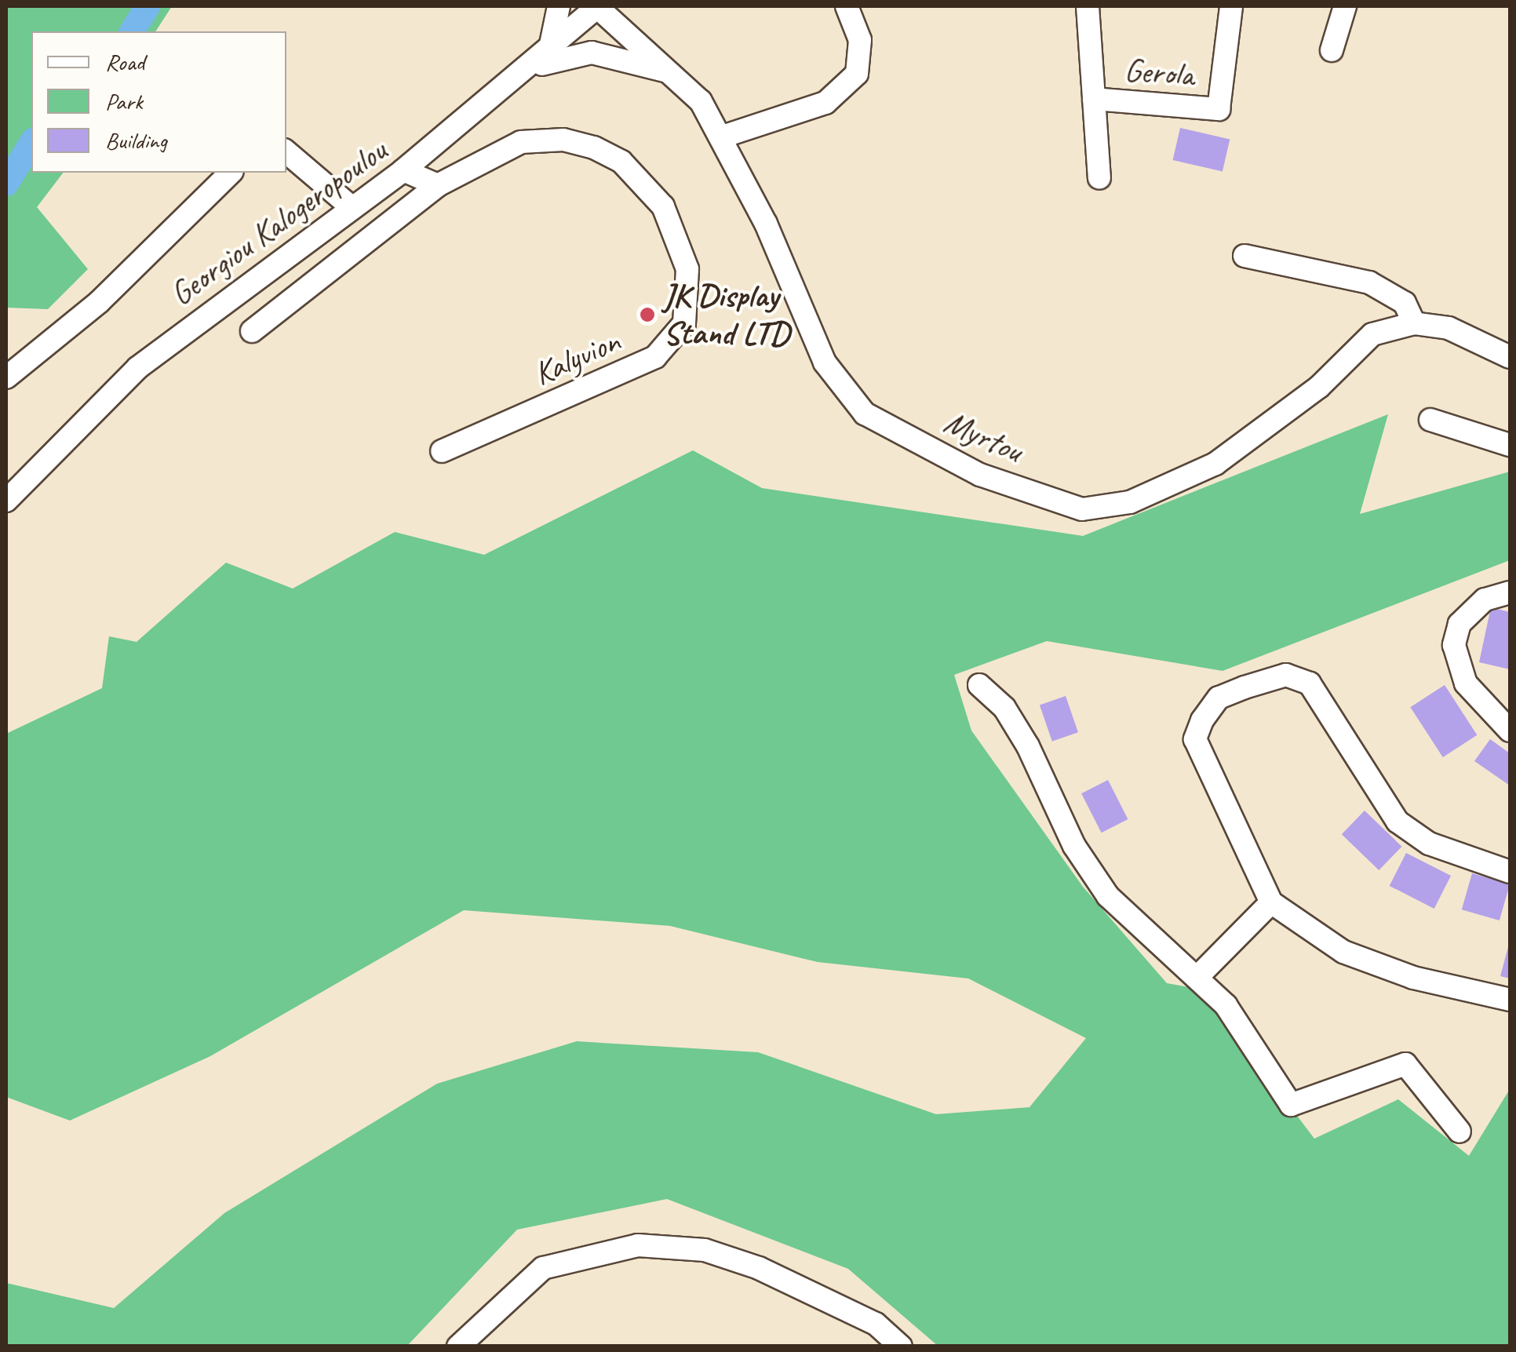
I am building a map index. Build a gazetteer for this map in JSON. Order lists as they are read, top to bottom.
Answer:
{
  "streets": {
    "street": [
      "Gerola",
      "Georgiou Kalogeropoulou",
      "Kalyvion",
      "Myrtou"
    ]
  },
  "crossings": [
    ["Georgiou Kalogeropoulou", "Myrtou"]
  ],
  "places": ["JK Display Stand LTD"],
  "legend": ["Road", "Park", "Building"]
}
